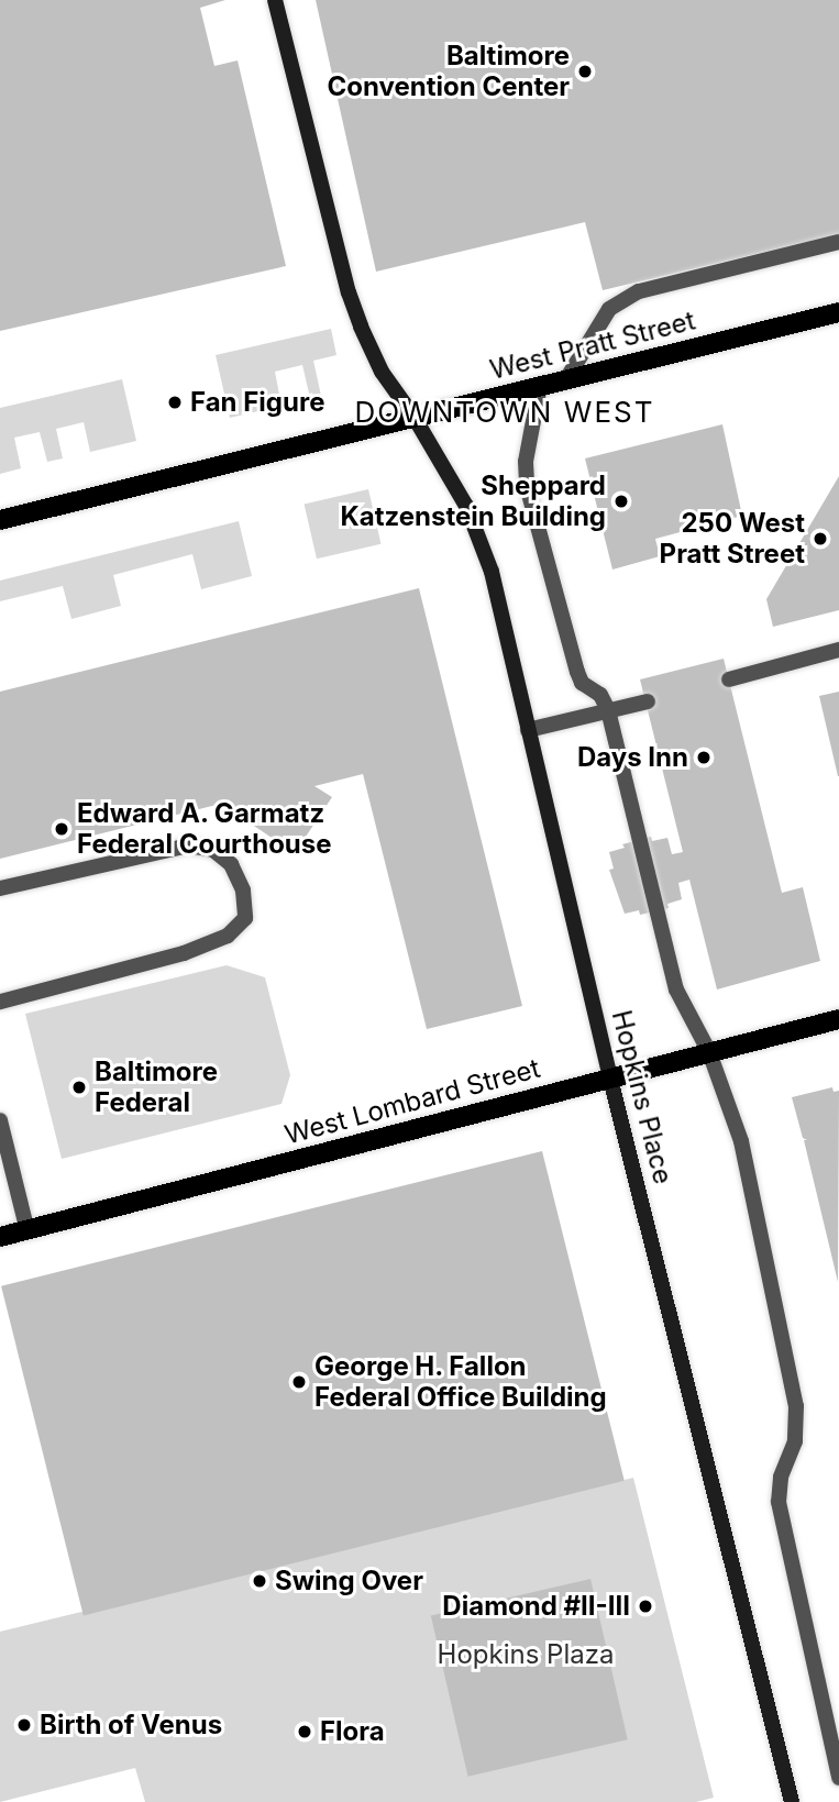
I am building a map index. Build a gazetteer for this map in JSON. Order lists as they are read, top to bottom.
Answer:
{
  "streets": {
    "main road": ["West Pratt Street", "Hopkins Place", "West Lombard Street"]
  },
  "crossings": [
    ["West Pratt Street", "Hopkins Place"],
    ["Hopkins Place", "West Lombard Street"]
  ],
  "districts": ["DOWNTOWN WEST"],
  "parks": ["Hopkins Plaza"],
  "places": [
    "Baltimore Convention Center",
    "Fan Figure",
    "Sheppard Katzenstein Building",
    "250 West Pratt Street",
    "Days Inn",
    "Edward A. Garmatz Federal Courthouse",
    "Baltimore Federal",
    "George H. Fallon Federal Office Building",
    "Swing Over",
    "Diamond #II-III",
    "Birth of Venus",
    "Flora"
  ]
}
